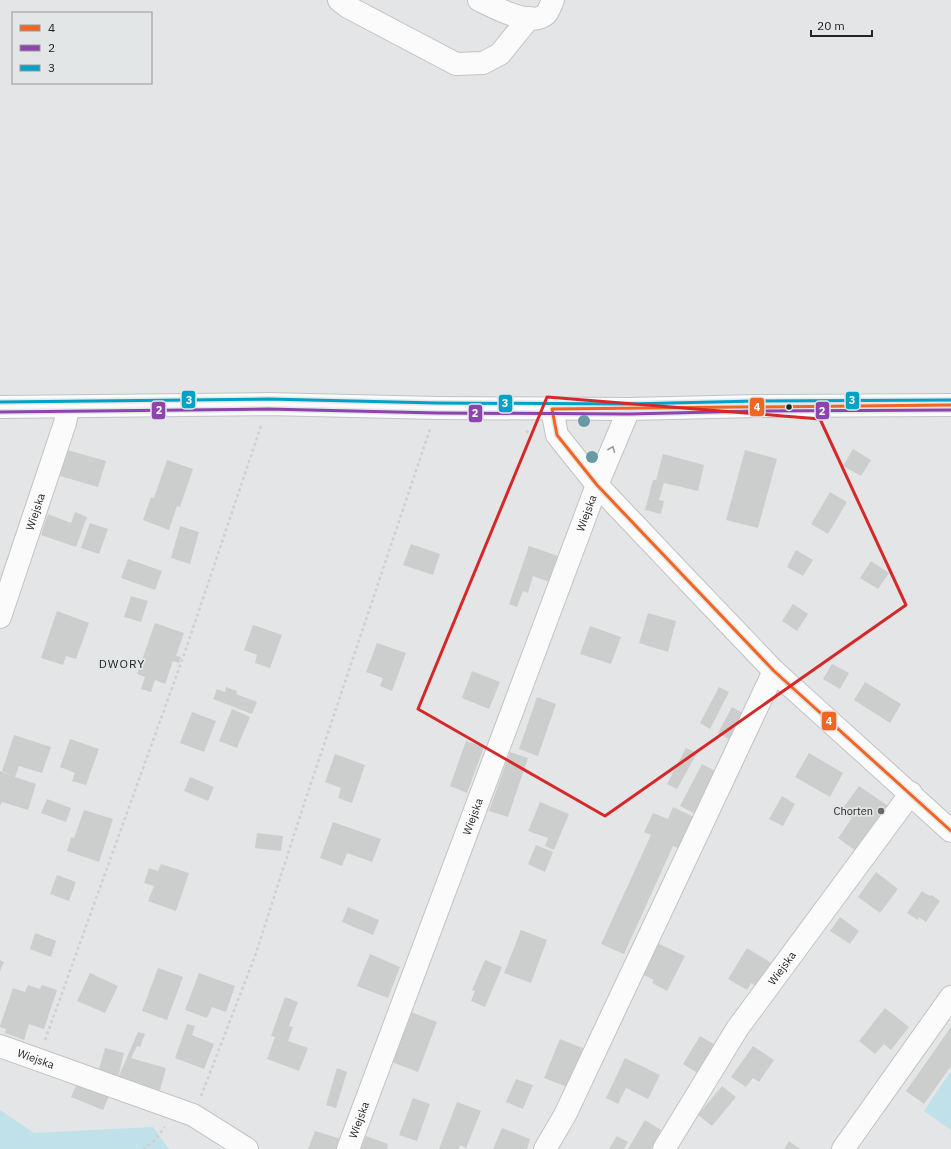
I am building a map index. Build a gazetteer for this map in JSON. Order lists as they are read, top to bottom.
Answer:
{
  "streets": {
    "street": ["Wiejska"]
  },
  "districts": ["DWORY"],
  "places": ["Chorten"],
  "lines": ["transit line 3", "transit line 4", "transit line 2"],
  "legend": ["4", "2", "3"],
  "scale_bar": "20 m"
}
